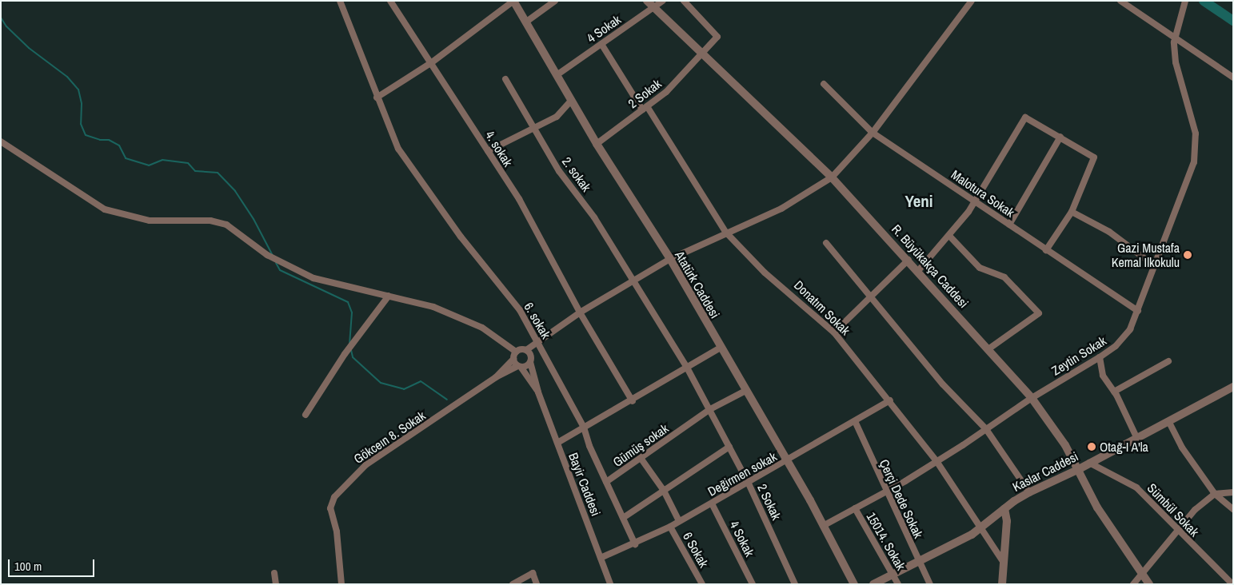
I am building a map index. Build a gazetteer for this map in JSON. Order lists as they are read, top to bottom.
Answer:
{
  "streets": {
    "street": [
      "4 Sokak",
      "2 Sokak",
      "4. sokak",
      "2. sokak",
      "Malotura Sokak",
      "R. Büyükakça Caddesi",
      "Atatürk Caddesi",
      "Donatım Sokak",
      "6. sokak",
      "Zeytin Sokak",
      "Gökceın 8. Sokak",
      "Gümüş sokak",
      "Kaslar Caddesi",
      "Değirmen sokak",
      "Bayir Caddesi",
      "Çerçi Dede Sokak",
      "Sümbül Sokak",
      "15014. Sokak",
      "6 Sokak"
    ]
  },
  "crossings": [
    ["4 Sokak", "R. Büyükakça Caddesi"],
    ["4 Sokak", "Atatürk Caddesi"],
    ["4 Sokak", "Donatım Sokak"],
    ["4 Sokak", "Değirmen sokak"],
    ["2 Sokak", "2. sokak"],
    ["2 Sokak", "R. Büyükakça Caddesi"],
    ["2 Sokak", "Atatürk Caddesi"],
    ["2 Sokak", "Donatım Sokak"],
    ["2 Sokak", "Gümüş sokak"],
    ["2 Sokak", "Değirmen sokak"],
    ["Malotura Sokak", "Zeytin Sokak"],
    ["R. Büyükakça Caddesi", "Zeytin Sokak"],
    ["R. Büyükakça Caddesi", "Kaslar Caddesi"],
    ["Atatürk Caddesi", "Zeytin Sokak"],
    ["Atatürk Caddesi", "Gümüş sokak"],
    ["Atatürk Caddesi", "Değirmen sokak"],
    ["Donatım Sokak", "Zeytin Sokak"],
    ["Donatım Sokak", "Kaslar Caddesi"],
    ["Donatım Sokak", "Değirmen sokak"],
    ["6. sokak", "Gümüş sokak"],
    ["Zeytin Sokak", "Çerçi Dede Sokak"],
    ["Zeytin Sokak", "15014. Sokak"],
    ["Gökceın 8. Sokak", "Bayir Caddesi"],
    ["Gümüş sokak", "Değirmen sokak"],
    ["Kaslar Caddesi", "Çerçi Dede Sokak"],
    ["Kaslar Caddesi", "Sümbül Sokak"],
    ["Kaslar Caddesi", "15014. Sokak"],
    ["Değirmen sokak", "Bayir Caddesi"],
    ["Değirmen sokak", "Çerçi Dede Sokak"],
    ["Değirmen sokak", "6 Sokak"]
  ],
  "districts": ["Yeni"],
  "places": ["Gazi Mustafa Kemal Ilkokulu", "Otağ-I A'la"],
  "scale_bar": "100 m"
}
